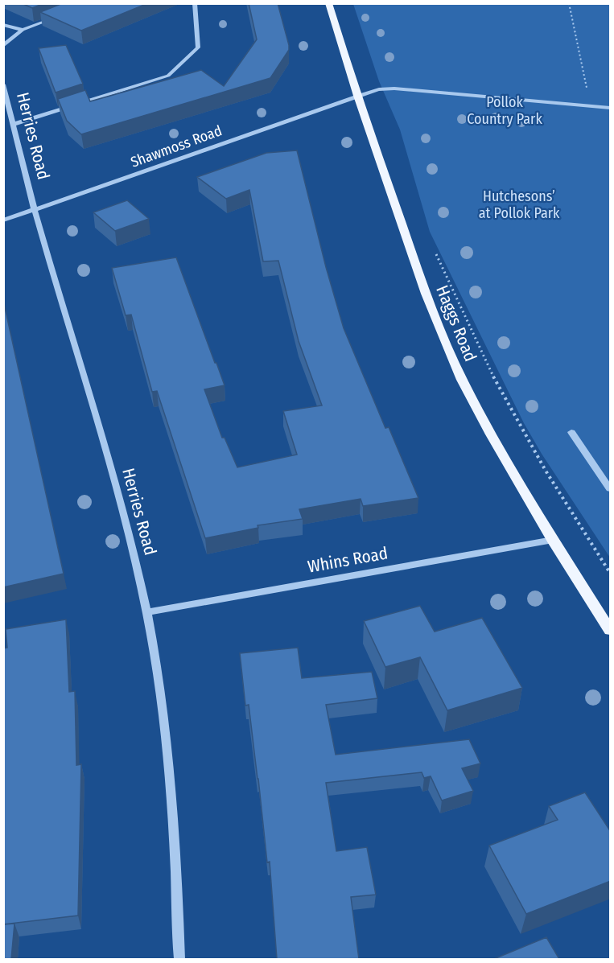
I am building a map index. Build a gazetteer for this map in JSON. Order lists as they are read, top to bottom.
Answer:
{
  "streets": {
    "main road": ["Haggs Road"],
    "street": ["Herries Road", "Shawmoss Road", "Whins Road"]
  },
  "crossings": [
    ["Herries Road", "Shawmoss Road"],
    ["Herries Road", "Whins Road"],
    ["Shawmoss Road", "Haggs Road"],
    ["Haggs Road", "Whins Road"]
  ],
  "parks": ["Pollok Country Park", "Hutchesons’ at Pollok Park"]
}
